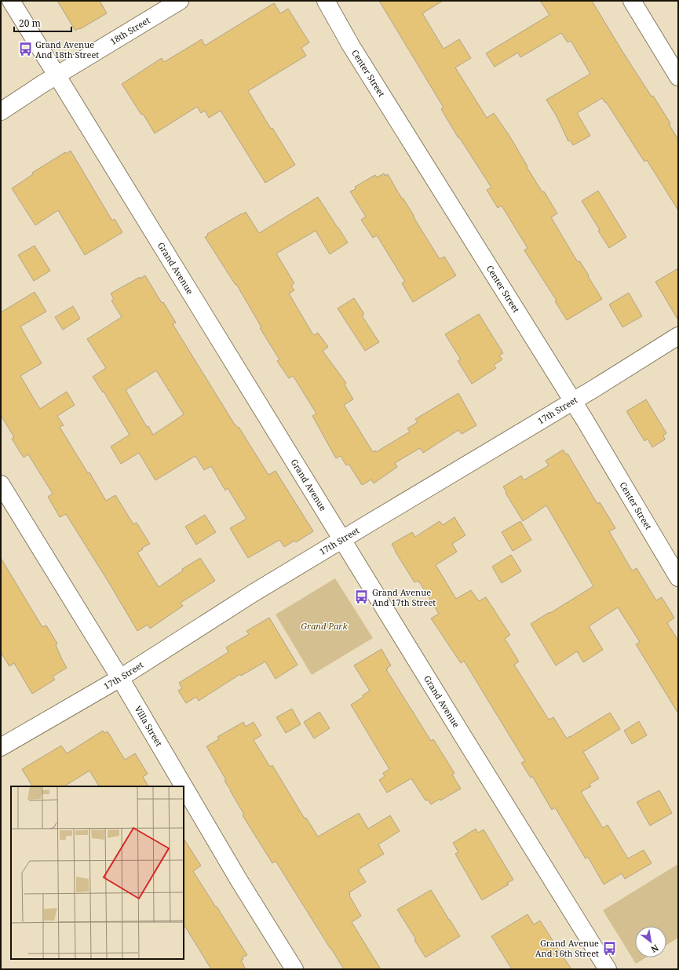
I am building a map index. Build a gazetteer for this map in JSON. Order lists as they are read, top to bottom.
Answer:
{
  "streets": {
    "street": [
      "18th Street",
      "Center Street",
      "Grand Avenue",
      "17th Street",
      "Villa Street"
    ]
  },
  "crossings": [
    ["18th Street", "Grand Avenue"],
    ["Center Street", "17th Street"],
    ["Grand Avenue", "17th Street"],
    ["17th Street", "Villa Street"]
  ],
  "parks": ["Grand Park"],
  "places": {
    "bus stop": ["Grand Avenue And 18th Street", "Grand Avenue And 17th Street", "Grand Avenue And 16th Street"]
  },
  "scale_bar": "20 m",
  "north": "bottom right"
}
